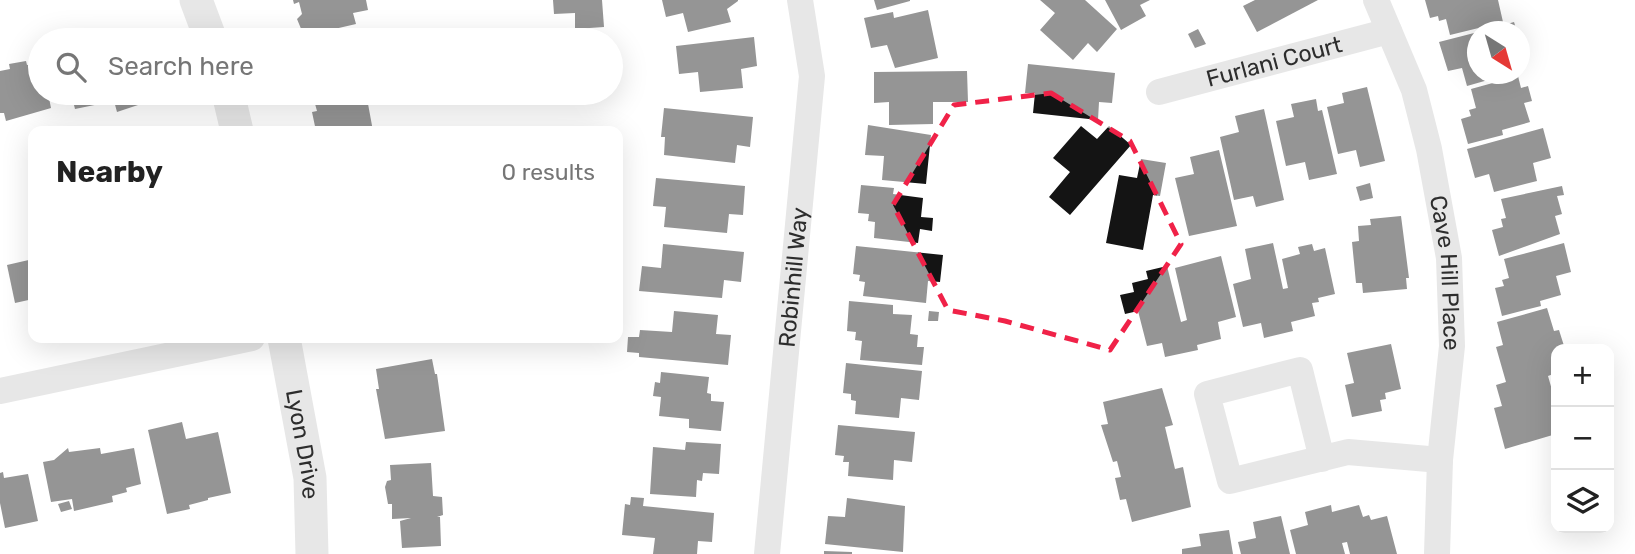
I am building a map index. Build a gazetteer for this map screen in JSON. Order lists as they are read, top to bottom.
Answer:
{
  "streets": {
    "street": [
      "Furlani Court",
      "Cave Hill Place",
      "Robinhill Way",
      "Lyon Drive"
    ]
  },
  "crossings": [
    ["Furlani Court", "Cave Hill Place"]
  ],
  "north": "bottom right",
  "page": {
    "search": "Search here",
    "heading": ["Nearby", "0 results"],
    "map_buttons": ["+", "−"]
  }
}
